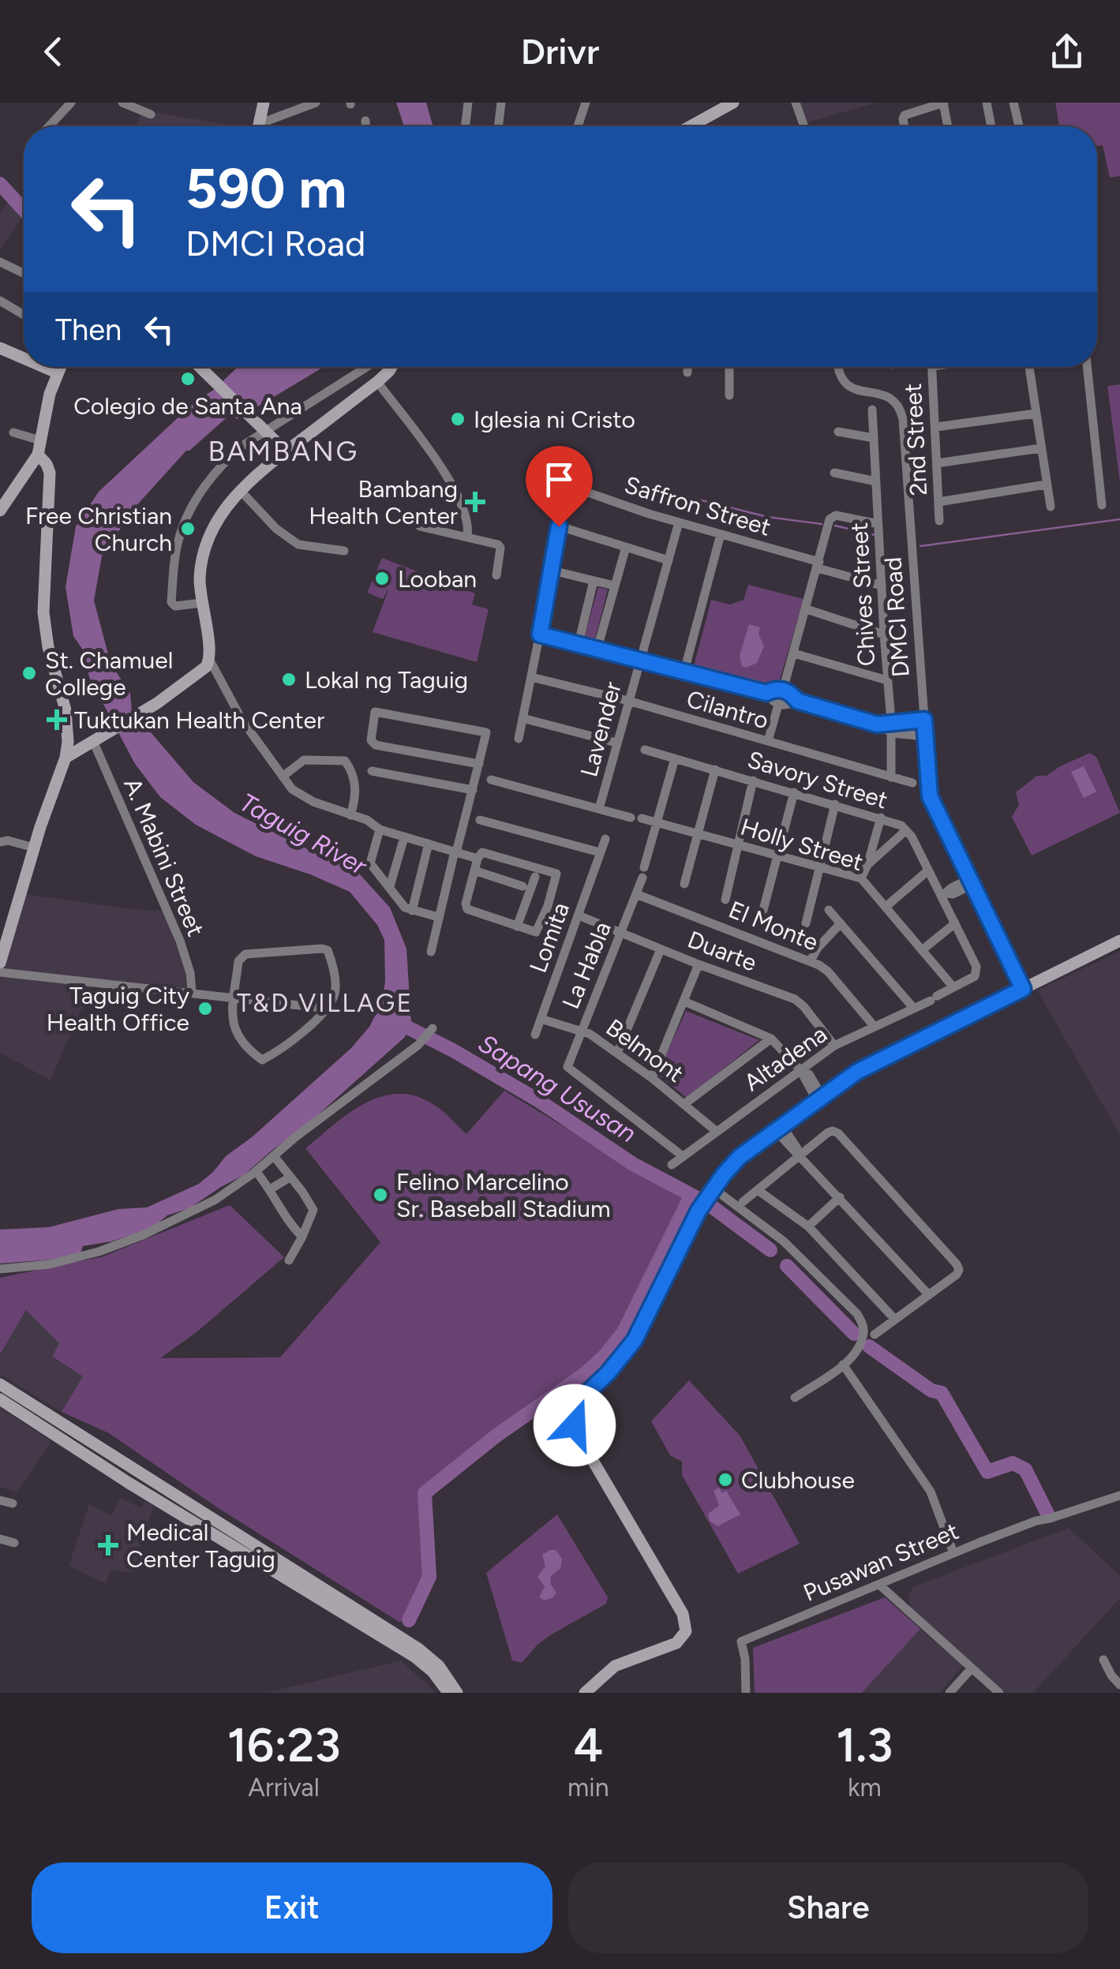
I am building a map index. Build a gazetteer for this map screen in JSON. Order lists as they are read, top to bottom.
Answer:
{
  "streets": {
    "street": [
      "2nd Street",
      "Saffron Street",
      "Chives Street",
      "DMCI Road",
      "Cilantro",
      "Lavender",
      "Savory Street",
      "Holly Street",
      "A. Mabini Street",
      "El Monte",
      "Lomita",
      "Duarte",
      "La Habla",
      "Belmont",
      "Altadena",
      "Pusawan Street"
    ]
  },
  "crossings": [
    ["Saffron Street", "Chives Street"],
    ["Saffron Street", "Lavender"],
    ["Chives Street", "Cilantro"],
    ["Cilantro", "Lavender"],
    ["Lavender", "Holly Street"],
    ["Savory Street", "La Habla"],
    ["Savory Street", "Altadena"],
    ["Holly Street", "La Habla"],
    ["Holly Street", "Altadena"],
    ["El Monte", "La Habla"],
    ["El Monte", "Altadena"],
    ["Lomita", "Duarte"],
    ["Lomita", "Belmont"],
    ["Duarte", "La Habla"],
    ["Duarte", "Altadena"],
    ["La Habla", "Belmont"],
    ["La Habla", "Altadena"],
    ["Belmont", "Altadena"]
  ],
  "districts": ["BAMBANG", "T&D VILLAGE"],
  "water": ["Taguig River", "Sapang Ususan"],
  "places": {
    "other": [
      "Colegio de Santa Ana",
      "Iglesia ni Cristo",
      "Free Christian Church",
      "Looban",
      "St. Chamuel College",
      "Lokal ng Taguig",
      "Taguig City Health Office",
      "Felino Marcelino Sr. Baseball Stadium",
      "Clubhouse"
    ],
    "health": ["Bambang Health Center", "Tuktukan Health Center", "Medical Center Taguig"]
  },
  "page": {
    "header": "Drivr",
    "turn": ["590 m", "DMCI Road"],
    "then": "Then",
    "eta": [
      "16:23",
      "Arrival",
      "4",
      "min",
      "1.3",
      "km"
    ],
    "buttons": ["Exit", "Share"]
  }
}
